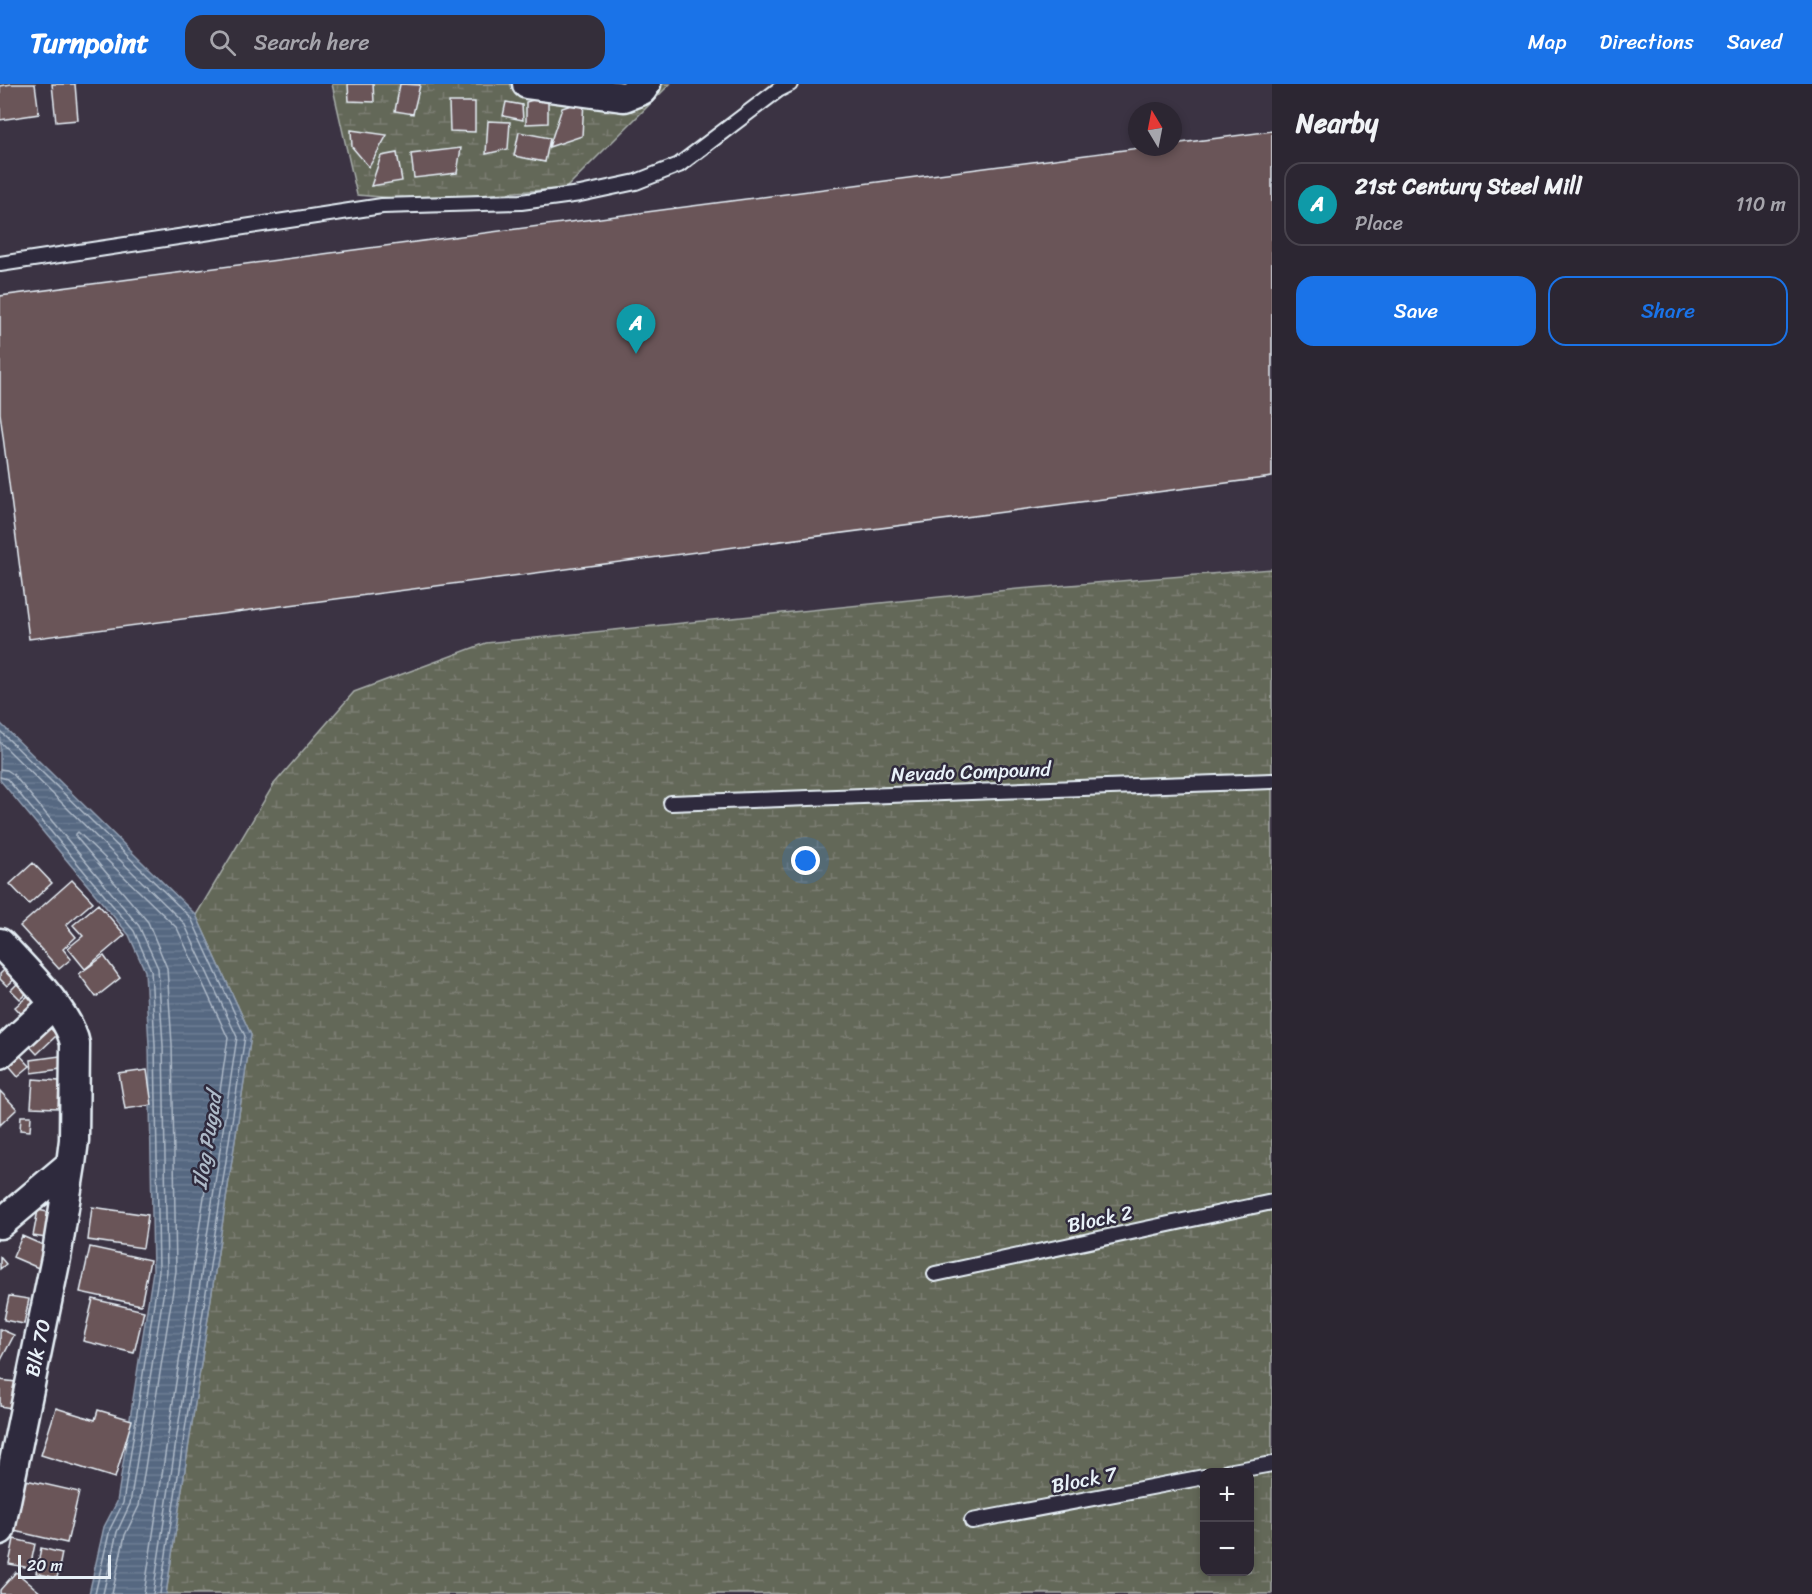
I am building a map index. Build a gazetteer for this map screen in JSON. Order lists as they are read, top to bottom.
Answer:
{
  "streets": {
    "street": ["Blk 70"],
    "lane": ["Nevado Compound", "Block 2", "Block 7"]
  },
  "water": ["Ilog Pugad"],
  "scale_bar": "20 m",
  "north": "top",
  "page": {
    "header": "Turnpoint",
    "search": "Search here",
    "nav": ["Map", "Directions", "Saved"],
    "heading": "Nearby",
    "list": [
      {
        "mark": "A",
        "name": "21st Century Steel Mill",
        "note": "Place",
        "value": "110 m"
      }
    ],
    "buttons": ["Save", "Share"],
    "pins": "A",
    "map_buttons": ["+", "−"],
    "scale": "20 m"
  }
}
